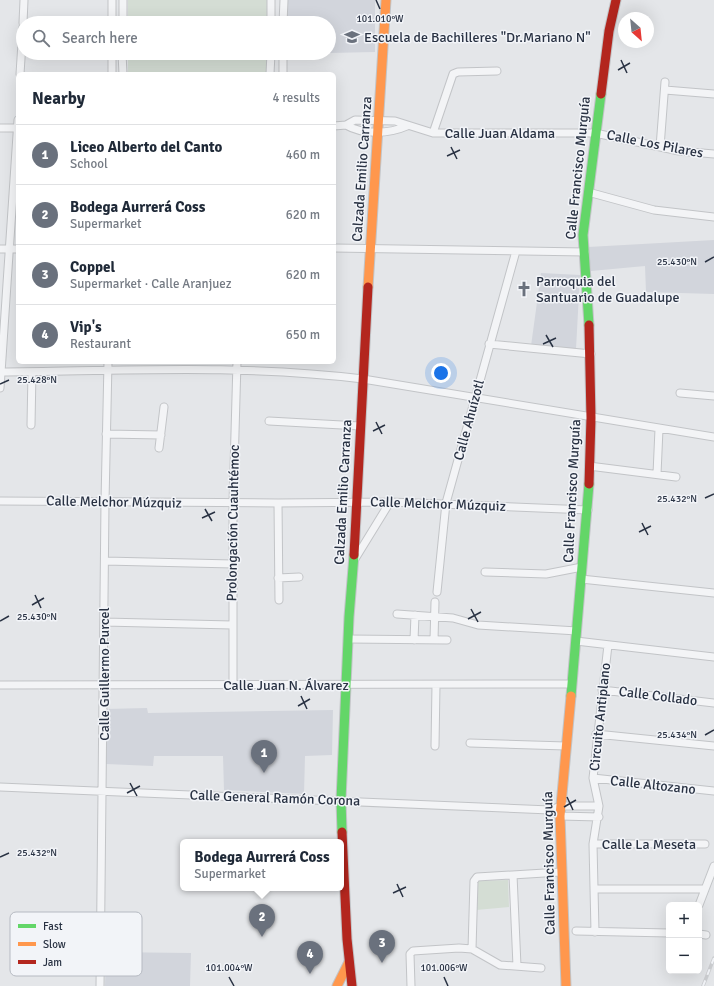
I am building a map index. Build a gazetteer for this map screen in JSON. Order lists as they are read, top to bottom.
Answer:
{
  "streets": {
    "main road": ["Calle Francisco Murguía", "Calzada Emilio Carranza"],
    "street": [
      "Calle Juan Aldama",
      "Calle Los Pilares",
      "Calle Ahuízotl",
      "Calle Melchor Múzquiz",
      "Prolongación Cuauhtémoc",
      "Calle Guillermo Purcel",
      "Calle Juan N. Álvarez",
      "Calle Collado",
      "Circuito Antiplano",
      "Calle Altozano",
      "Calle General Ramón Corona",
      "Calle La Meseta"
    ]
  },
  "crossings": [
    ["Calle Juan Aldama", "Calle Los Pilares"],
    ["Calle Juan Aldama", "Calle Francisco Murguía"],
    ["Calle Juan Aldama", "Calzada Emilio Carranza"],
    ["Calle Los Pilares", "Calle Francisco Murguía"],
    ["Calle Francisco Murguía", "Calle Melchor Múzquiz"],
    ["Calle Francisco Murguía", "Calle Juan N. Álvarez"],
    ["Calle Francisco Murguía", "Circuito Antiplano"],
    ["Calle Francisco Murguía", "Calle General Ramón Corona"],
    ["Calzada Emilio Carranza", "Calle Melchor Múzquiz"],
    ["Calzada Emilio Carranza", "Calle Juan N. Álvarez"],
    ["Calzada Emilio Carranza", "Calle General Ramón Corona"],
    ["Calle Ahuízotl", "Calle Melchor Múzquiz"],
    ["Calle Melchor Múzquiz", "Prolongación Cuauhtémoc"],
    ["Calle Melchor Múzquiz", "Calle Guillermo Purcel"],
    ["Prolongación Cuauhtémoc", "Calle Juan N. Álvarez"],
    ["Calle Guillermo Purcel", "Calle Juan N. Álvarez"],
    ["Calle Guillermo Purcel", "Calle General Ramón Corona"],
    ["Calle Collado", "Circuito Antiplano"],
    ["Circuito Antiplano", "Calle Altozano"],
    ["Circuito Antiplano", "Calle General Ramón Corona"],
    ["Circuito Antiplano", "Calle La Meseta"]
  ],
  "places": {
    "school or university": ["Escuela de Bachilleres \"Dr.Mariano N\""],
    "church": ["Parroquia del Santuario de Guadalupe"]
  },
  "legend": ["Fast", "Slow", "Jam"],
  "north": "bottom right",
  "page": {
    "search": "Search here",
    "heading": ["Nearby", "4 results"],
    "list": [
      {
        "mark": "1",
        "name": "Liceo Alberto del Canto",
        "note": "School",
        "value": "460 m"
      },
      {
        "mark": "2",
        "name": "Bodega Aurrerá Coss",
        "note": "Supermarket",
        "value": "620 m"
      },
      {
        "mark": "3",
        "name": "Coppel",
        "note": "Supermarket · Calle Aranjuez",
        "value": "620 m"
      },
      {
        "mark": "4",
        "name": "Vip's",
        "note": "Restaurant",
        "value": "650 m"
      }
    ],
    "pins": [
      "1",
      "2",
      "3",
      "4"
    ],
    "popup": ["Bodega Aurrerá Coss", "Supermarket"],
    "map_buttons": ["+", "−"]
  },
  "coordinates": [
    "101.010°W",
    "25.430°N",
    "25.428°N",
    "25.432°N",
    "25.434°N",
    "101.004°W",
    "101.006°W"
  ]
}
